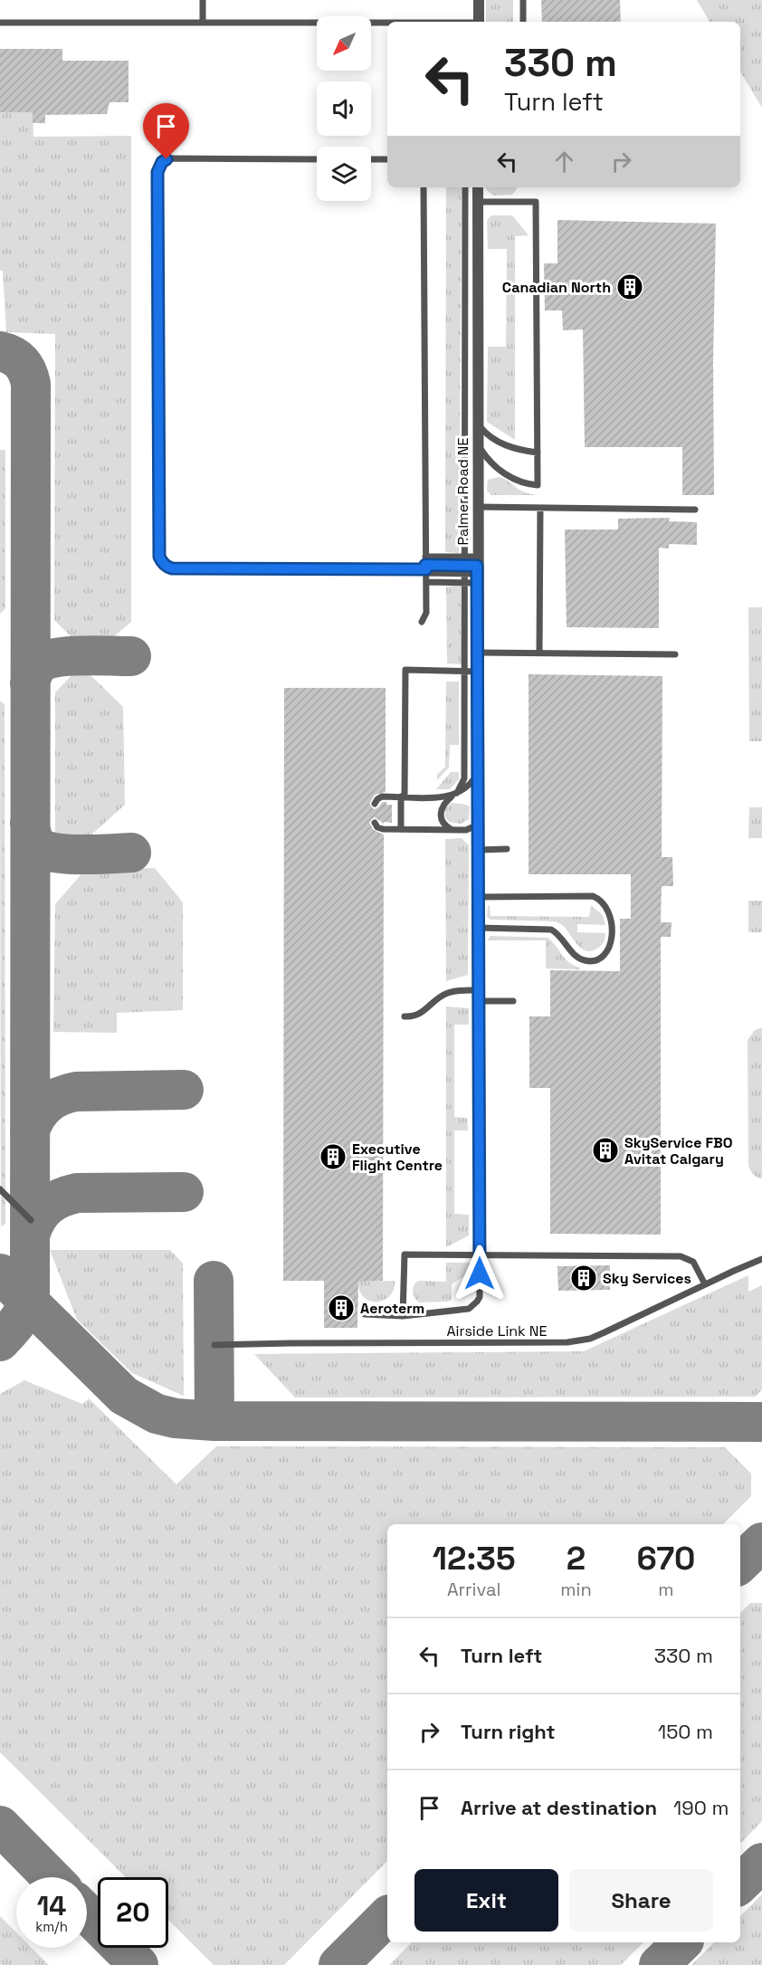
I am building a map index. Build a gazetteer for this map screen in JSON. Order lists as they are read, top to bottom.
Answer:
{
  "streets": {
    "street": ["Palmer Road NE"],
    "lane": ["Airside Link NE"]
  },
  "places": {
    "building": [
      "Canadian North",
      "SkyService FBO Avitat Calgary",
      "Executive Flight Centre",
      "Sky Services",
      "Aeroterm"
    ]
  },
  "north": "bottom left",
  "page": {
    "turn": ["330 m", "Turn left"],
    "eta": [
      "12:35",
      "Arrival",
      "2",
      "min",
      "670",
      "m"
    ],
    "list": [
      {
        "name": "Turn left",
        "value": "330 m"
      },
      {
        "name": "Turn right",
        "value": "150 m"
      },
      {
        "name": "Arrive at destination",
        "value": "190 m"
      }
    ],
    "buttons": ["Exit", "Share"],
    "speed": "14 km/h",
    "limit": "20"
  }
}
